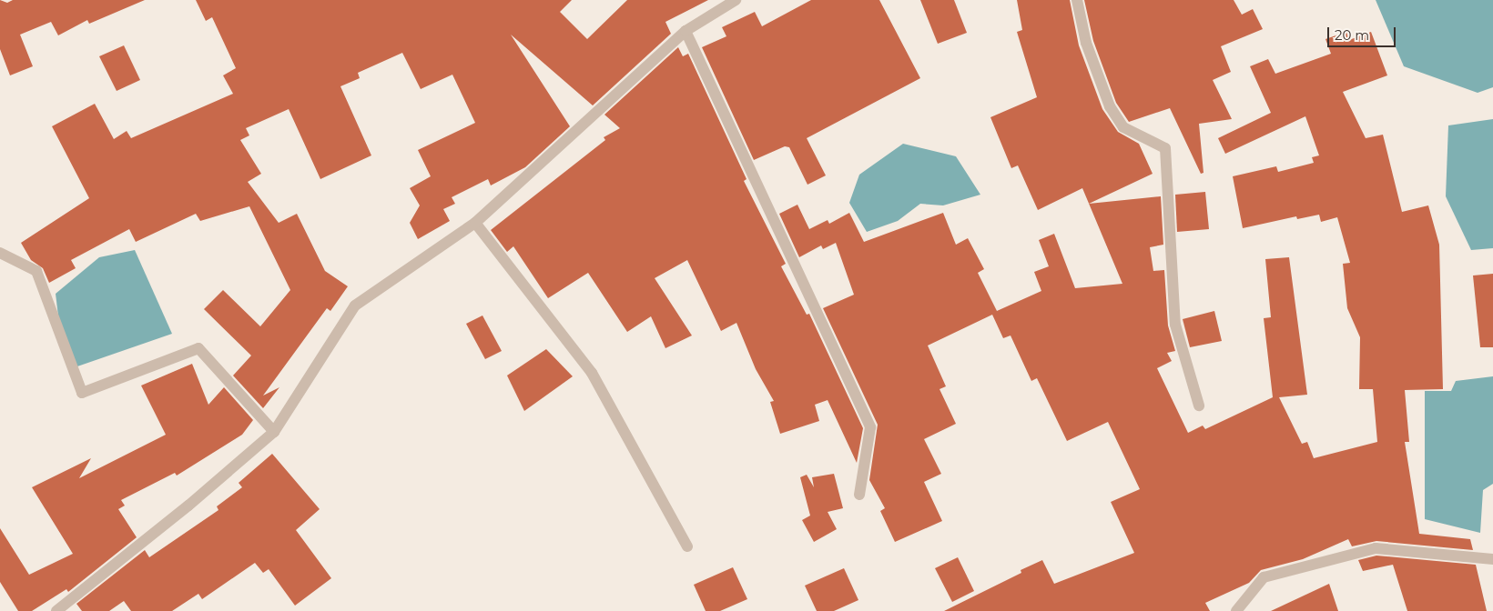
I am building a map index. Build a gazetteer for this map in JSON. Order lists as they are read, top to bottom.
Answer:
{
  "scale_bar": "20 m"
}
